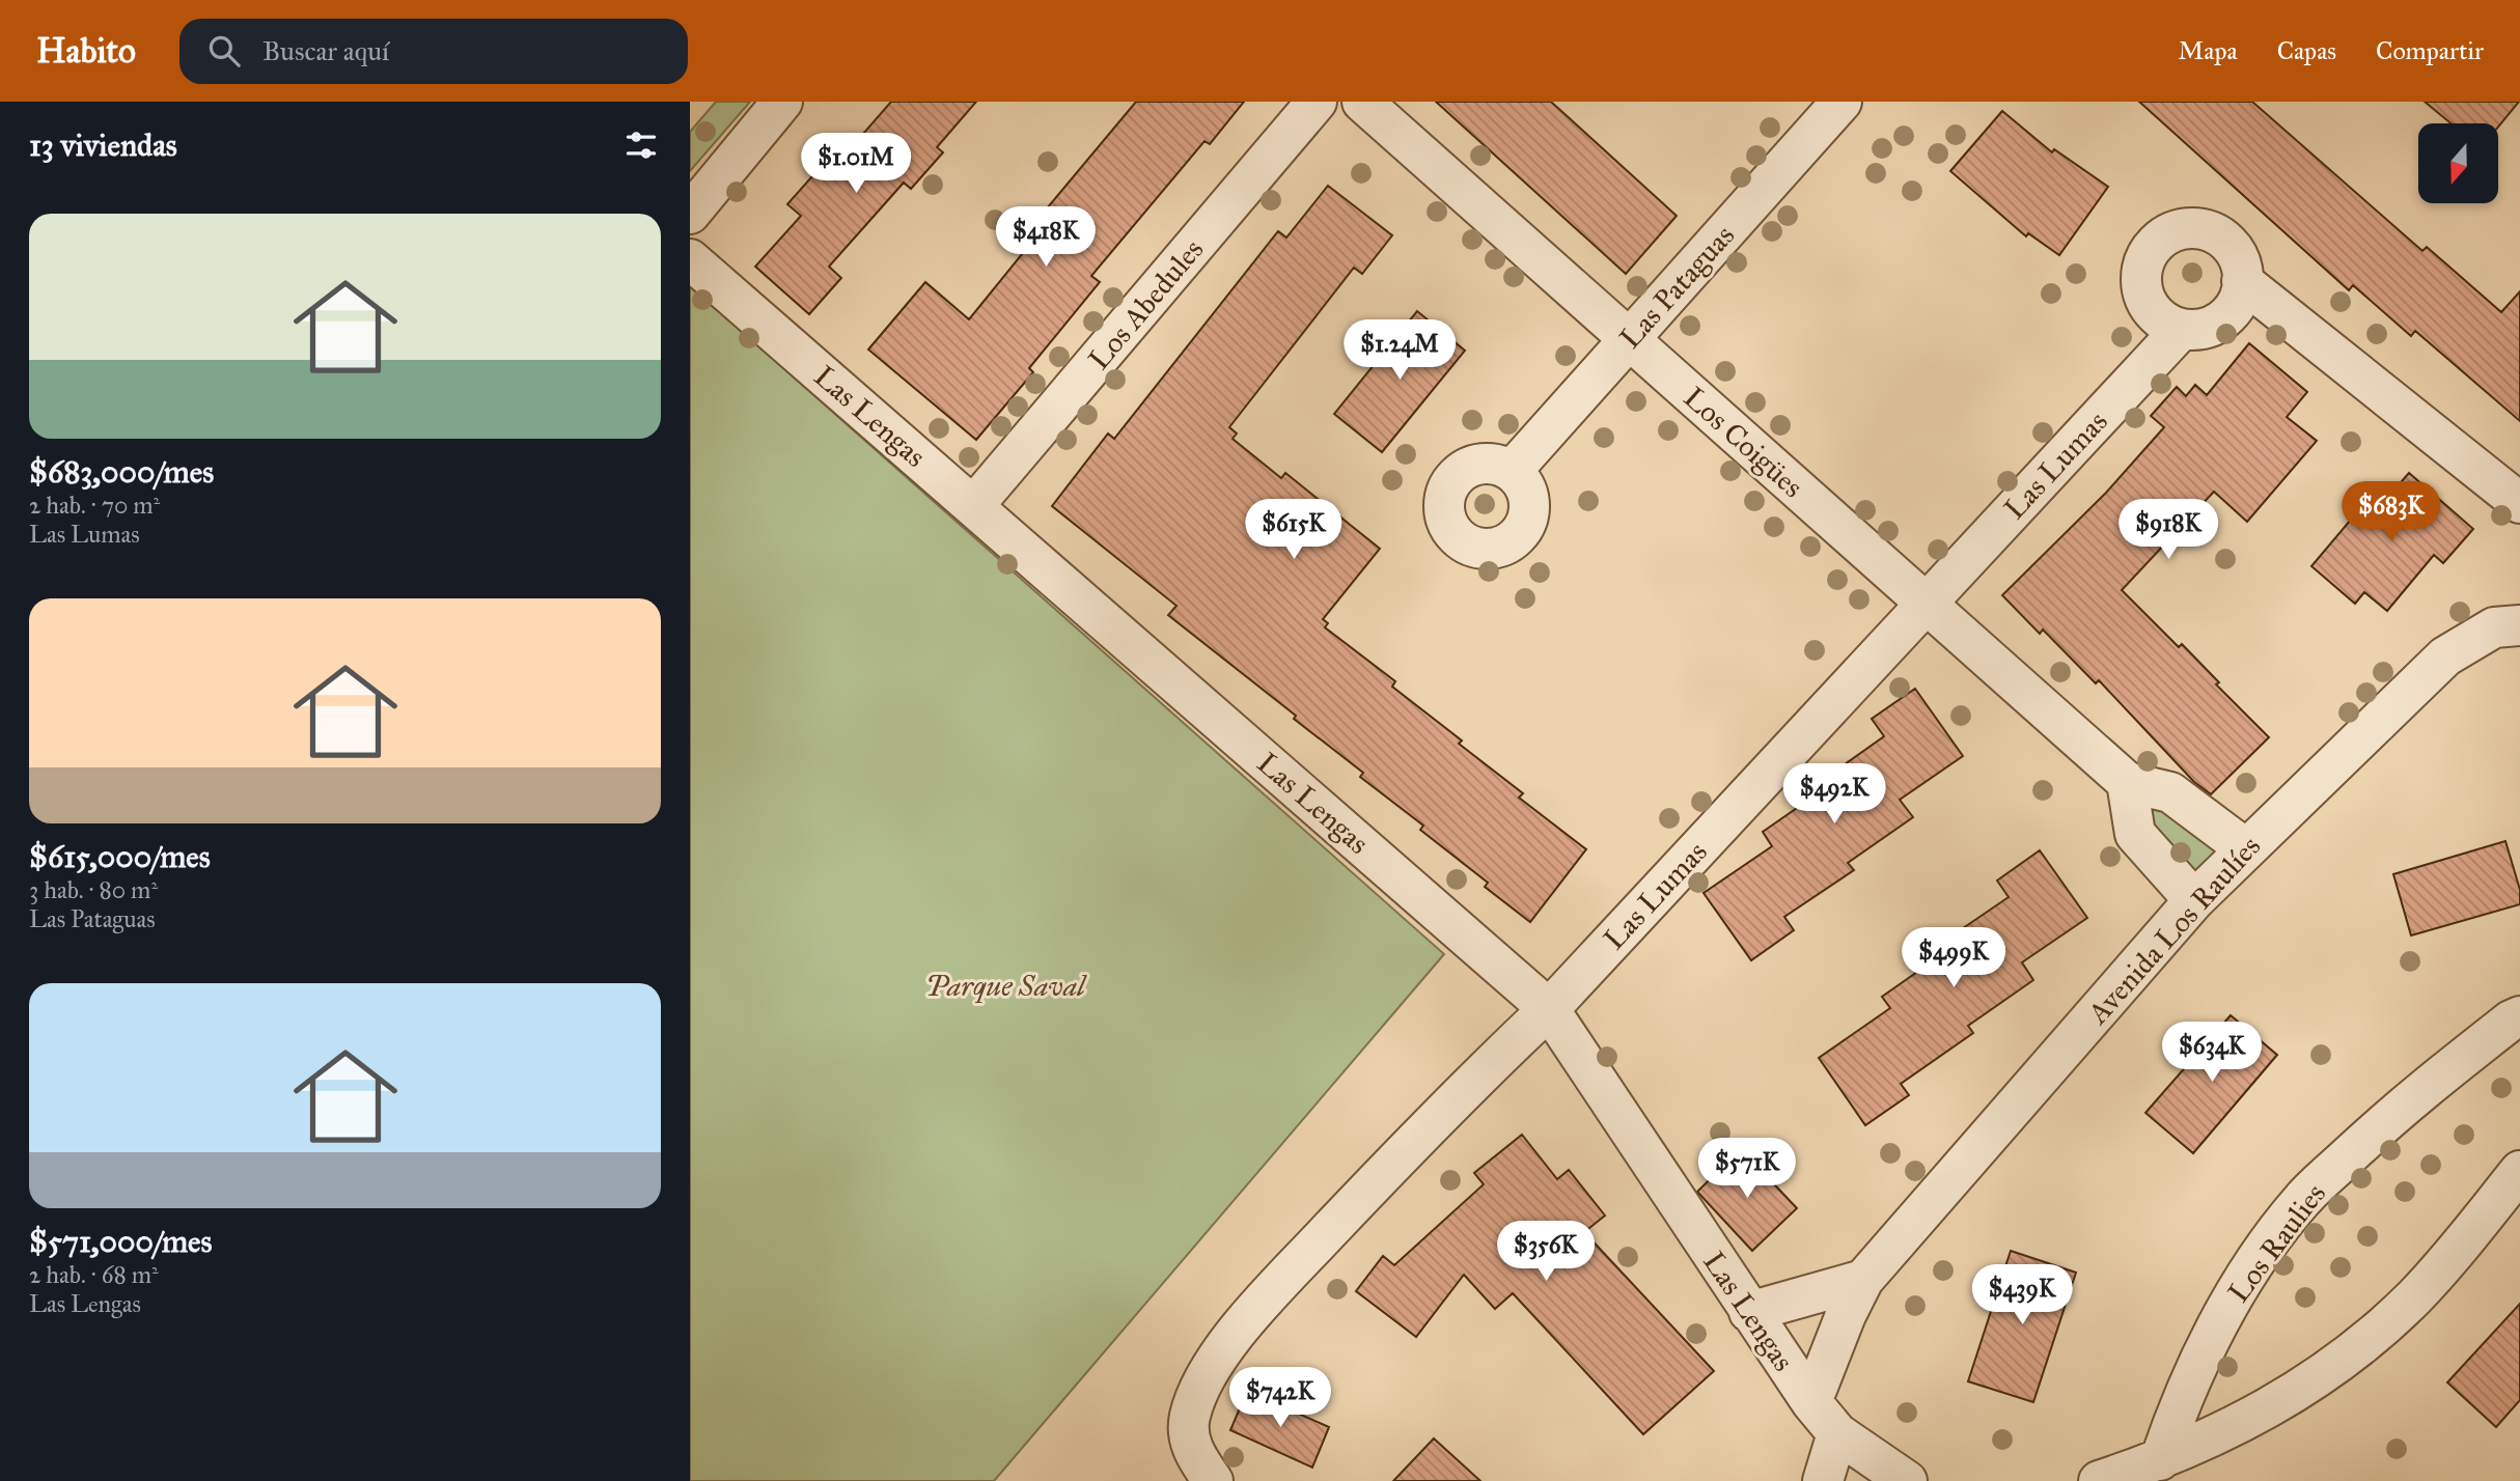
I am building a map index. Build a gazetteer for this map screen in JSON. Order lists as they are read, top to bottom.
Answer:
{
  "streets": {
    "street": [
      "Las Pataguas",
      "Los Abedules",
      "Las Lengas",
      "Los Coigües",
      "Las Lumas",
      "Avenida Los Raulíes",
      "Los Raulies"
    ]
  },
  "crossings": [
    ["Las Pataguas", "Los Coigües"],
    ["Los Abedules", "Las Lengas"],
    ["Las Lengas", "Las Lumas"],
    ["Las Lengas", "Avenida Los Raulíes"],
    ["Los Coigües", "Las Lumas"],
    ["Los Coigües", "Avenida Los Raulíes"]
  ],
  "parks": ["Parque Saval"],
  "north": "bottom",
  "page": {
    "header": "Habito",
    "search": "Buscar aquí",
    "nav": ["Mapa", "Capas", "Compartir"],
    "heading": "13 viviendas",
    "price": [
      "$1.01M",
      "$418K",
      "$1.24M",
      "$683K",
      "$615K",
      "$918K",
      "$492K",
      "$499K",
      "$634K",
      "$571K",
      "$356K",
      "$439K",
      "$742K"
    ],
    "list": [
      {
        "name": "$683,000/mes",
        "note": "2 hab. · 70 m² · Las Lumas"
      },
      {
        "name": "$615,000/mes",
        "note": "3 hab. · 80 m² · Las Pataguas"
      },
      {
        "name": "$571,000/mes",
        "note": "2 hab. · 68 m² · Las Lengas"
      }
    ]
  }
}
